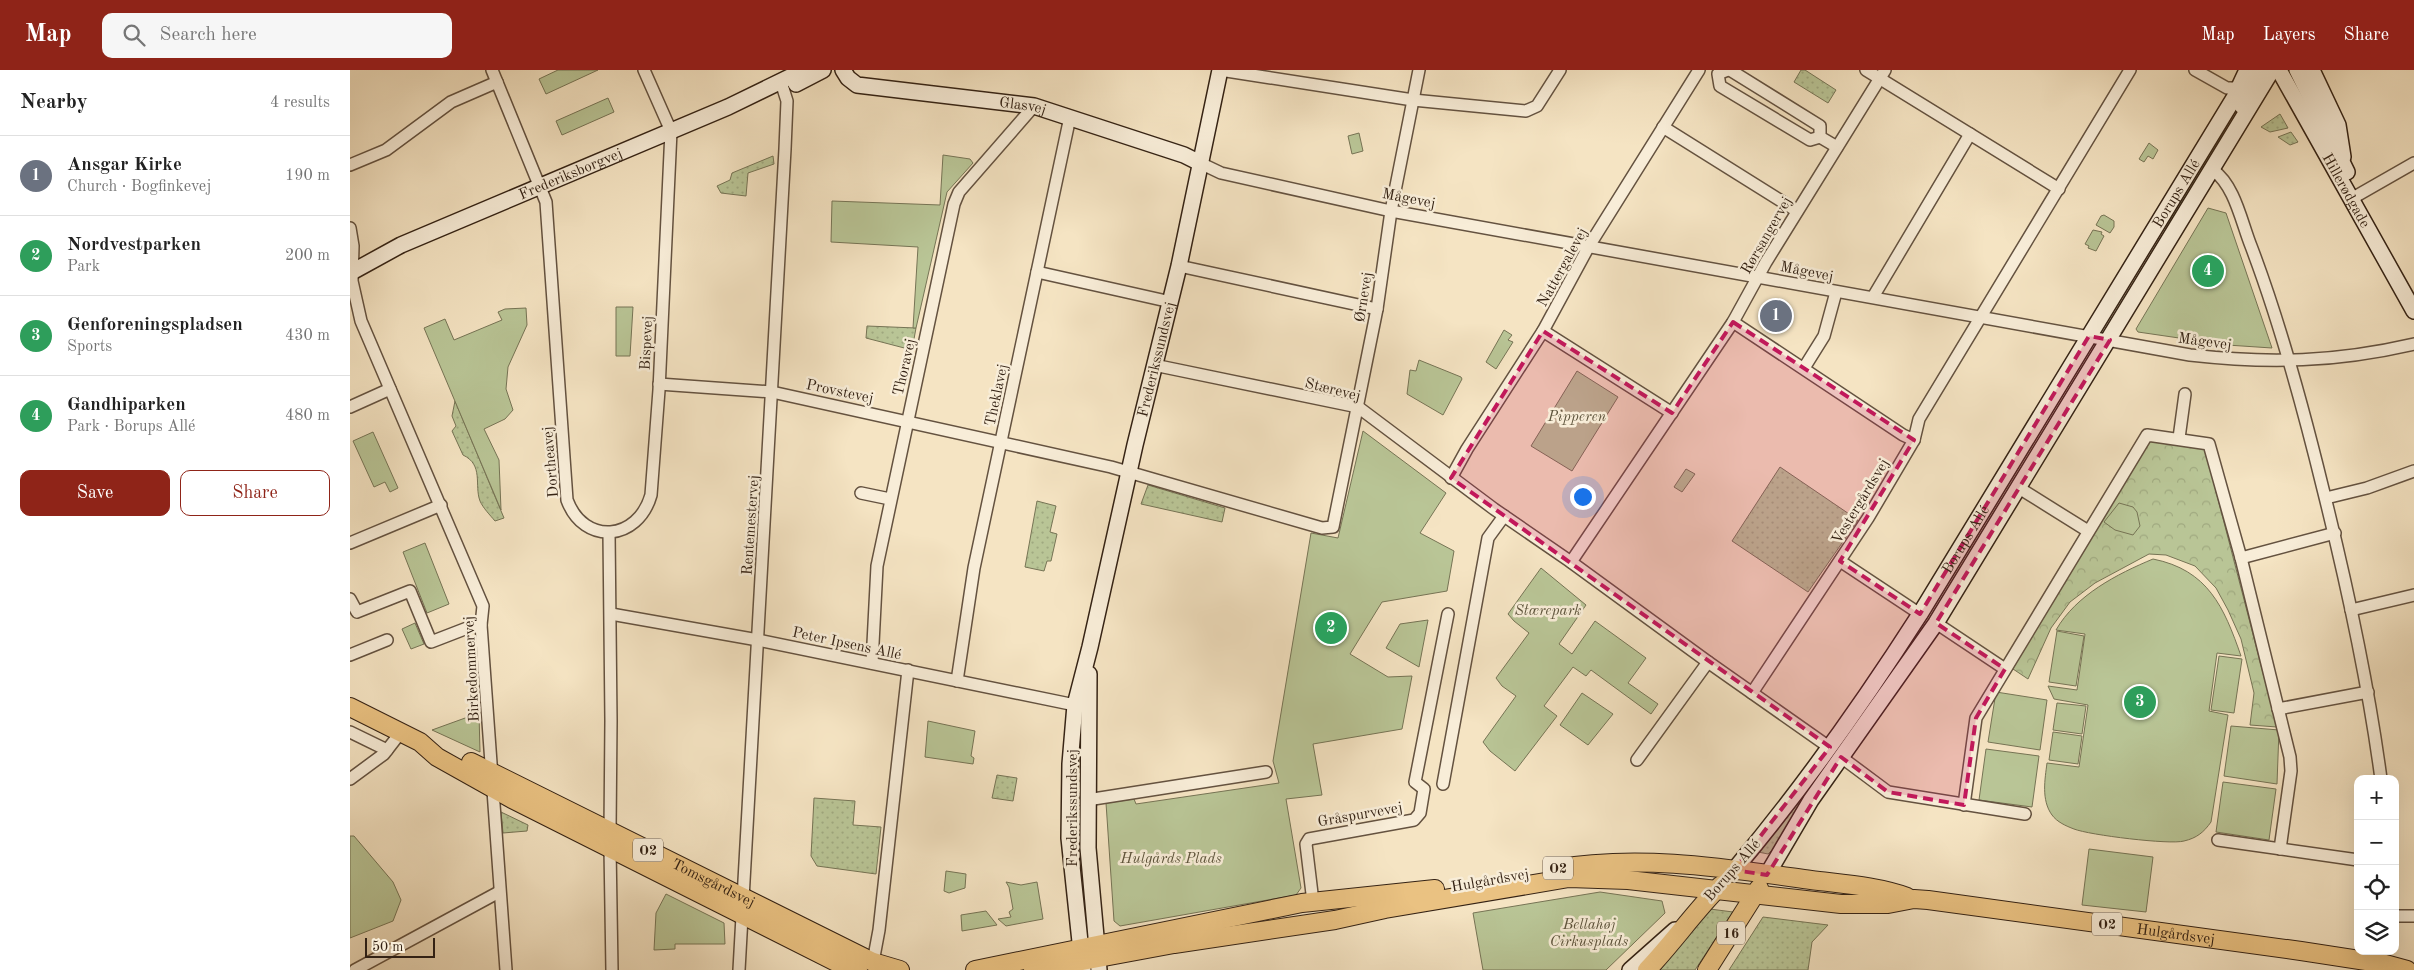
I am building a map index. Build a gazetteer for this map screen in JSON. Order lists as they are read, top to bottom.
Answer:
{
  "streets": {
    "main road": [
      "Borups Allé",
      "O2",
      "Hulgårdsvej",
      "Tomsgårdsvej",
      "16"
    ],
    "street": [
      "Glasvej",
      "Frederiksborgvej",
      "Hillerødgade",
      "Mågevej",
      "Rørsangervej",
      "Nattergalevej",
      "Ørnevej",
      "Bispevej",
      "Frederikssundsvej",
      "Thoravej",
      "Stærevej",
      "Provstevej",
      "Theklavej",
      "Dortheavej",
      "Vestergårdsvej",
      "Rentemestervej",
      "Peter Ipsens Allé",
      "Birkedommervej",
      "Gråspurvevej"
    ]
  },
  "crossings": [
    ["Glasvej", "Mågevej"],
    ["Glasvej", "Frederikssundsvej"],
    ["Glasvej", "Thoravej"],
    ["Glasvej", "Theklavej"],
    ["Frederiksborgvej", "Bispevej"],
    ["Frederiksborgvej", "Dortheavej"],
    ["Frederiksborgvej", "Rentemestervej"],
    ["Frederiksborgvej", "Birkedommervej"],
    ["Borups Allé", "Mågevej"],
    ["Borups Allé", "Stærevej"],
    ["Borups Allé", "Hulgårdsvej"],
    ["Mågevej", "Rørsangervej"],
    ["Mågevej", "Nattergalevej"],
    ["Mågevej", "Ørnevej"],
    ["Mågevej", "Frederikssundsvej"],
    ["Mågevej", "Vestergårdsvej"],
    ["Rørsangervej", "Stærevej"],
    ["Nattergalevej", "Stærevej"],
    ["Ørnevej", "Stærevej"],
    ["Ørnevej", "Provstevej"],
    ["Bispevej", "Provstevej"],
    ["Bispevej", "Dortheavej"],
    ["Frederikssundsvej", "Stærevej"],
    ["Frederikssundsvej", "Provstevej"],
    ["Frederikssundsvej", "Peter Ipsens Allé"],
    ["Frederikssundsvej", "O2"],
    ["Frederikssundsvej", "Hulgårdsvej"],
    ["Thoravej", "Provstevej"],
    ["Thoravej", "Peter Ipsens Allé"],
    ["Stærevej", "Vestergårdsvej"],
    ["Provstevej", "Theklavej"],
    ["Provstevej", "Rentemestervej"],
    ["Theklavej", "Peter Ipsens Allé"],
    ["Rentemestervej", "Peter Ipsens Allé"],
    ["Rentemestervej", "Tomsgårdsvej"],
    ["Birkedommervej", "Tomsgårdsvej"],
    ["Gråspurvevej", "Hulgårdsvej"],
    ["O2", "Hulgårdsvej"]
  ],
  "parks": [
    "Pipperen",
    "Stærepark",
    "Hulgårds Plads",
    "Bellahøj Cirkusplads"
  ],
  "scale_bar": "50 m",
  "page": {
    "header": "Map",
    "search": "Search here",
    "nav": ["Map", "Layers", "Share"],
    "heading": ["Nearby", "4 results"],
    "list": [
      {
        "mark": "1",
        "name": "Ansgar Kirke",
        "note": "Church · Bogfinkevej",
        "value": "190 m"
      },
      {
        "mark": "2",
        "name": "Nordvestparken",
        "note": "Park",
        "value": "200 m"
      },
      {
        "mark": "3",
        "name": "Genforeningspladsen",
        "note": "Sports",
        "value": "430 m"
      },
      {
        "mark": "4",
        "name": "Gandhiparken",
        "note": "Park · Borups Allé",
        "value": "480 m"
      }
    ],
    "pins": [
      "4",
      "1",
      "2",
      "3"
    ],
    "buttons": ["Save", "Share"],
    "map_buttons": ["+", "−"],
    "scale": "50 m"
  }
}
